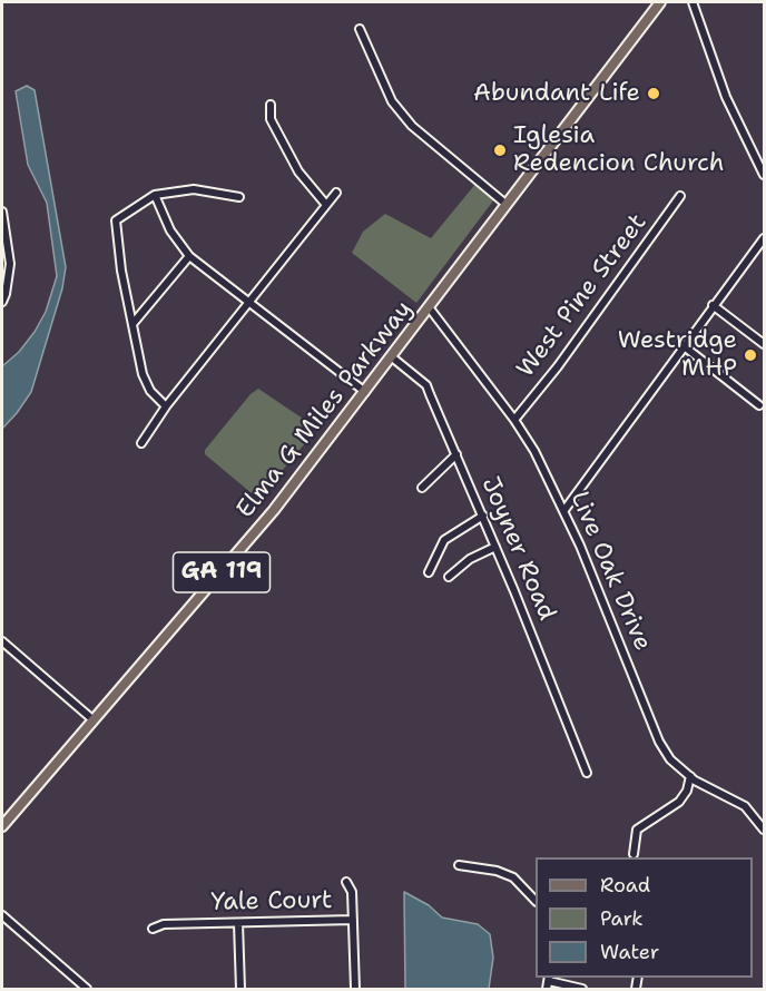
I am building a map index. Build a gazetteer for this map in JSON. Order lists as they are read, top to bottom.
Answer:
{
  "streets": {
    "main road": ["Elma G Miles Parkway", "GA 119"],
    "street": [
      "West Pine Street",
      "Joyner Road",
      "Live Oak Drive",
      "Yale Court"
    ]
  },
  "crossings": [
    ["West Pine Street", "Live Oak Drive"],
    ["Elma G Miles Parkway", "Joyner Road"],
    ["Elma G Miles Parkway", "Live Oak Drive"]
  ],
  "places": ["Abundant Life", "Iglesia Redencion Church", "Westridge MHP"],
  "legend": ["Road", "Park", "Water"]
}
